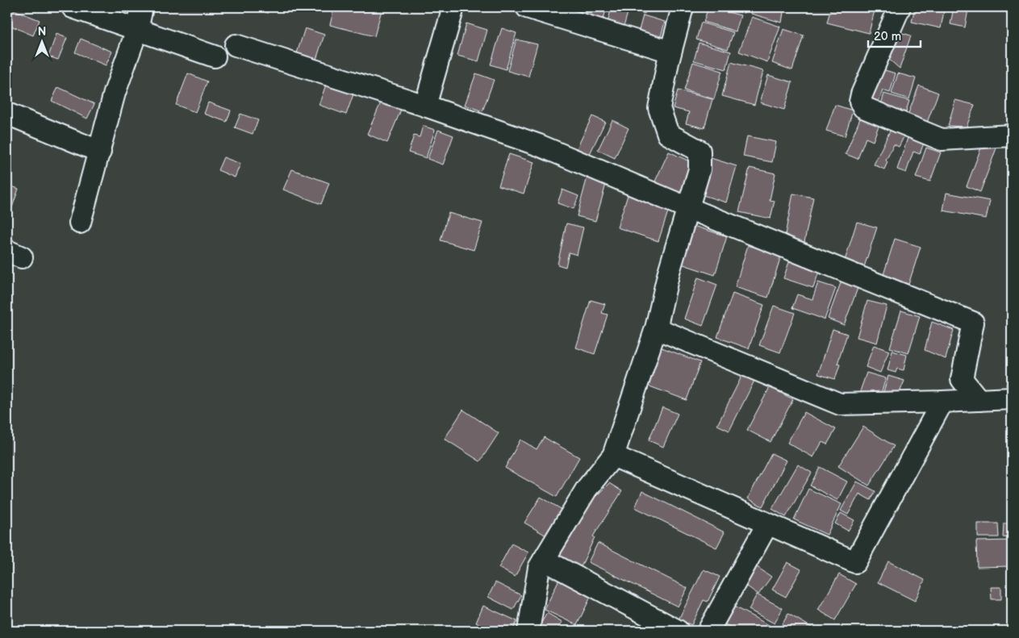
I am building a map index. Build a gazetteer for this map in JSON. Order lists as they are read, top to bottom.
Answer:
{
  "scale_bar": "20 m",
  "north": "top"
}
